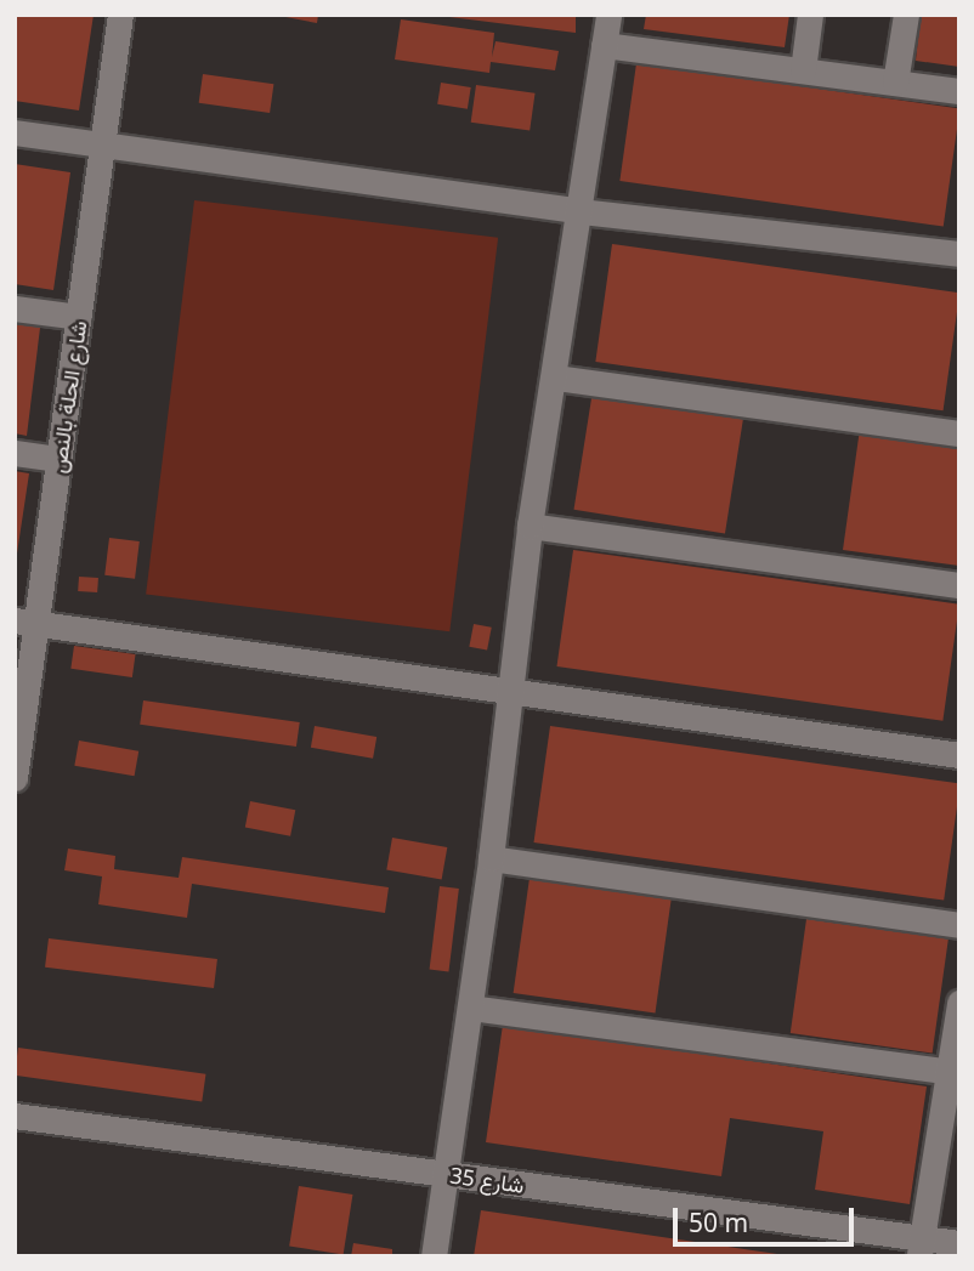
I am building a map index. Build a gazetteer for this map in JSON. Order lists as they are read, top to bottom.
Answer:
{
  "streets": {
    "street": ["شارع الحلة بالنص", "شارع 35"]
  },
  "scale_bar": "50 m"
}
